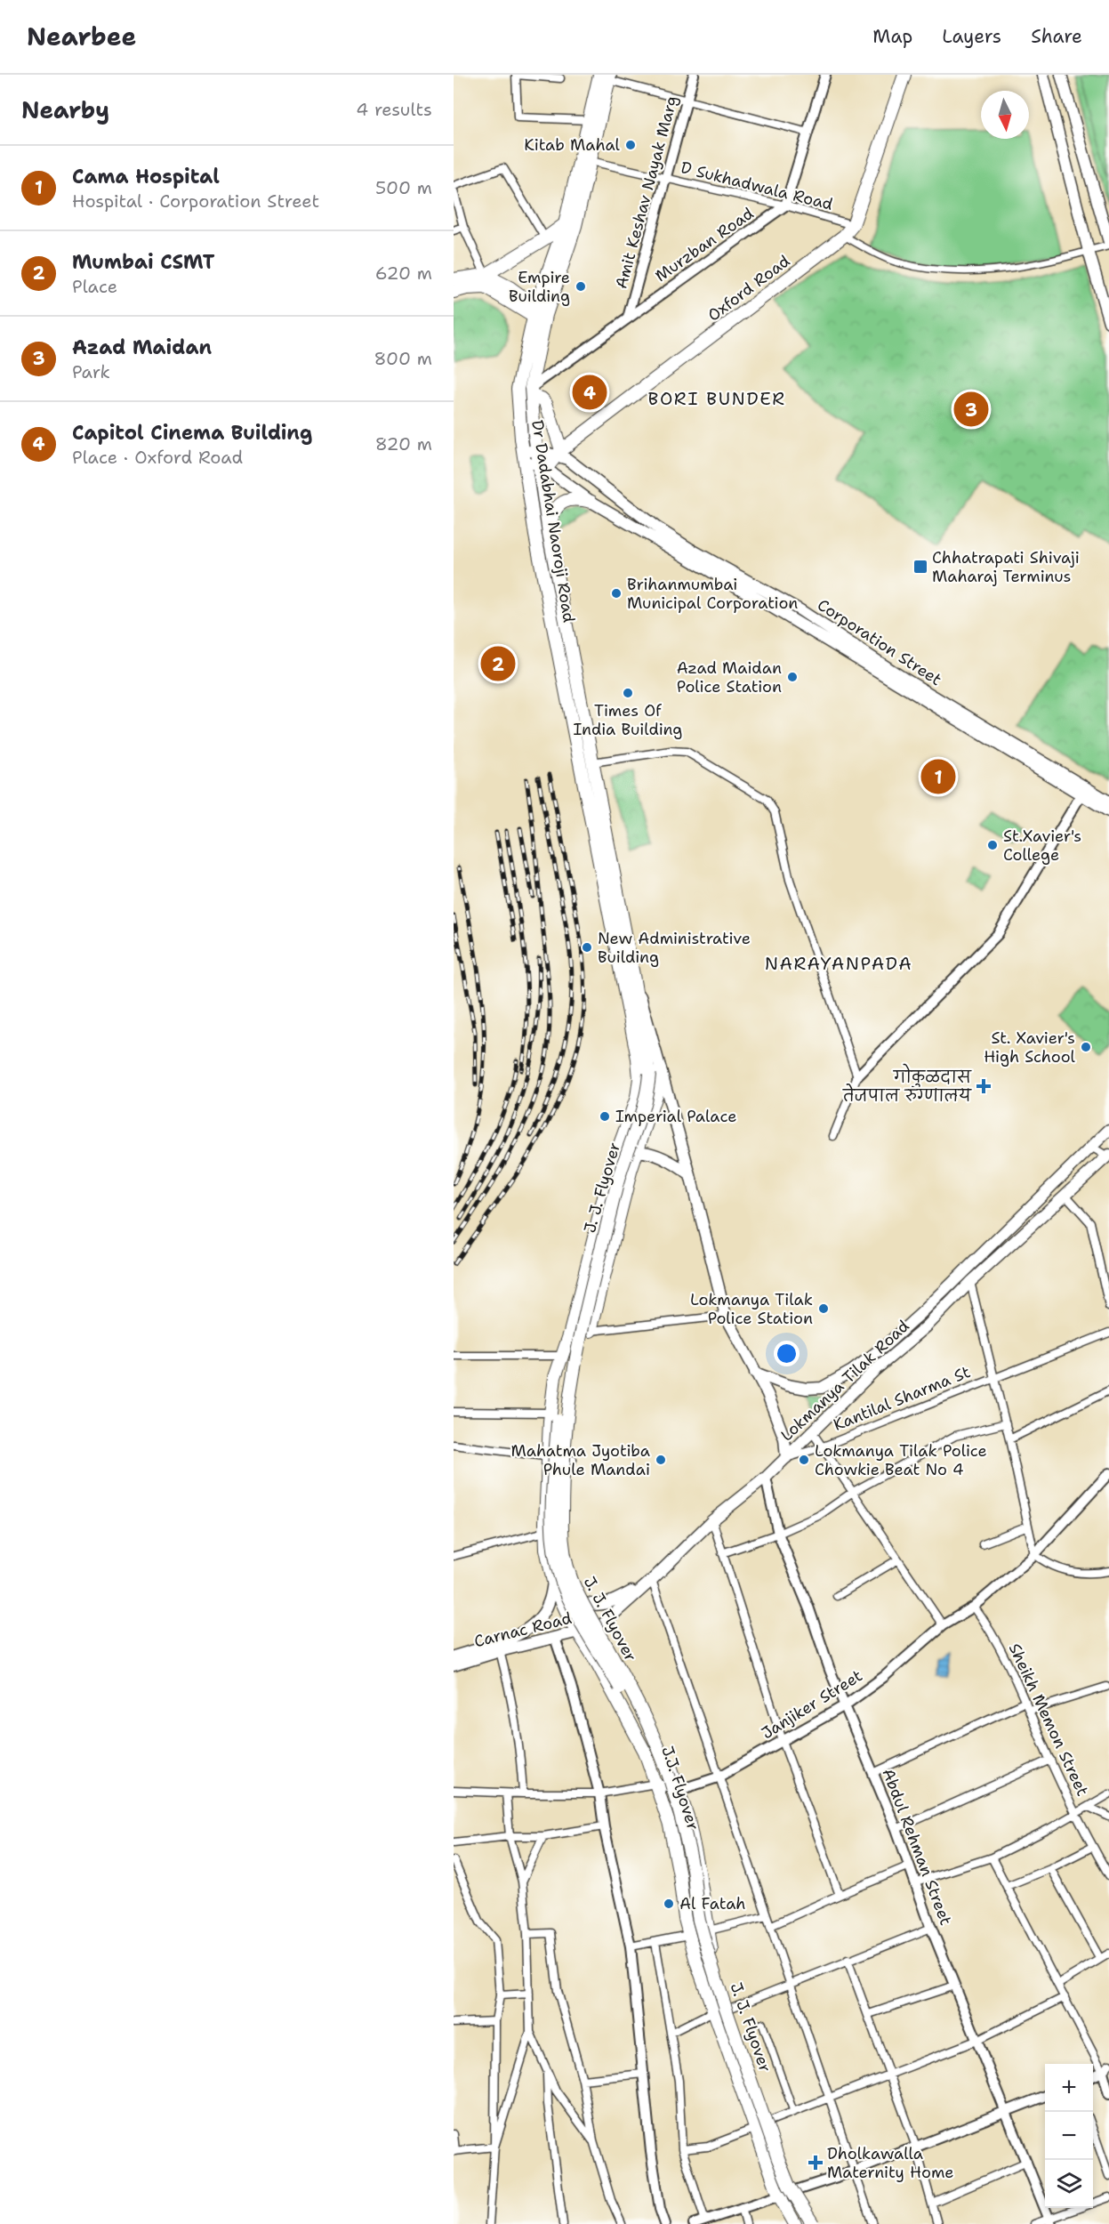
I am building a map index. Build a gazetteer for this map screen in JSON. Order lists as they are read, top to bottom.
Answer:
{
  "streets": {
    "main road": [
      "Oxford Road",
      "Dr Dadabhai Naoroji Road",
      "Corporation Street",
      "J. J. Flyover",
      "Lokmanya Tilak Road",
      "Carnac Road",
      "J.J. Flyover"
    ],
    "street": [
      "D Sukhadwala Road",
      "Amit Keshav Nayak Marg",
      "Murzban Road",
      "Kantilal Sharma St",
      "Janjiker Street",
      "Sheikh Memon Street",
      "Abdul Rehman Street"
    ]
  },
  "crossings": [
    ["D Sukhadwala Road", "Amit Keshav Nayak Marg"],
    ["D Sukhadwala Road", "Murzban Road"],
    ["D Sukhadwala Road", "Oxford Road"],
    ["D Sukhadwala Road", "Dr Dadabhai Naoroji Road"],
    ["Amit Keshav Nayak Marg", "Murzban Road"],
    ["Murzban Road", "Dr Dadabhai Naoroji Road"],
    ["Oxford Road", "Dr Dadabhai Naoroji Road"],
    ["Oxford Road", "Corporation Street"],
    ["Dr Dadabhai Naoroji Road", "Corporation Street"],
    ["Dr Dadabhai Naoroji Road", "J. J. Flyover"],
    ["Lokmanya Tilak Road", "Kantilal Sharma St"],
    ["Lokmanya Tilak Road", "Carnac Road"],
    ["Lokmanya Tilak Road", "Abdul Rehman Street"],
    ["Janjiker Street", "Sheikh Memon Street"],
    ["Janjiker Street", "Abdul Rehman Street"]
  ],
  "districts": ["BORI BUNDER", "NARAYANPADA"],
  "places": {
    "other": [
      "Kitab Mahal",
      "Empire Building",
      "Brihanmumbai Municipal Corporation",
      "Azad Maidan Police Station",
      "Times Of India Building",
      "St.Xavier's College",
      "New Administrative Building",
      "St. Xavier's High School",
      "Imperial Palace",
      "Lokmanya Tilak Police Station",
      "Mahatma Jyotiba Phule Mandai",
      "Lokmanya Tilak Police Chowkie Beat No 4",
      "Al Fatah"
    ],
    "transit": ["Chhatrapati Shivaji Maharaj Terminus"],
    "health": ["गोकुळदास तेजपाल रुग्णालय", "Dholkawalla Maternity Home"]
  },
  "north": "bottom",
  "page": {
    "header": "Nearbee",
    "nav": ["Map", "Layers", "Share"],
    "heading": ["Nearby", "4 results"],
    "list": [
      {
        "mark": "1",
        "name": "Cama Hospital",
        "note": "Hospital · Corporation Street",
        "value": "500 m"
      },
      {
        "mark": "2",
        "name": "Mumbai CSMT",
        "note": "Place",
        "value": "620 m"
      },
      {
        "mark": "3",
        "name": "Azad Maidan",
        "note": "Park",
        "value": "800 m"
      },
      {
        "mark": "4",
        "name": "Capitol Cinema Building",
        "note": "Place · Oxford Road",
        "value": "820 m"
      }
    ],
    "pins": [
      "4",
      "3",
      "2",
      "1"
    ],
    "map_buttons": ["+", "−"]
  }
}
